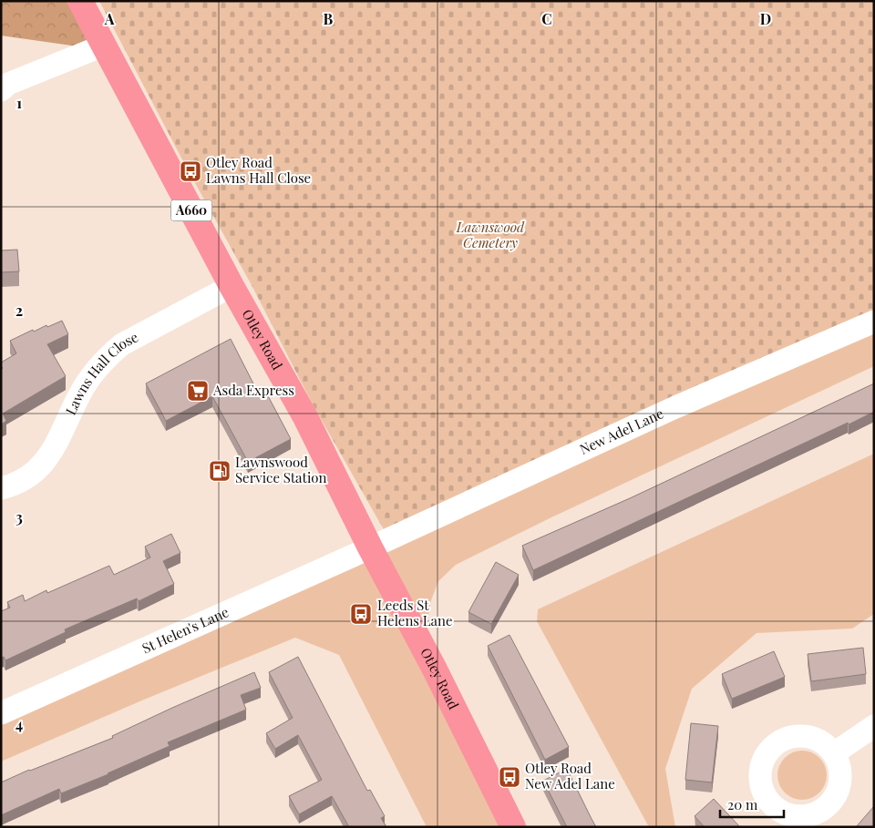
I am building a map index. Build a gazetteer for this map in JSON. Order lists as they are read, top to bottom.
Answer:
{
  "streets": {
    "highway": ["A660", "Otley Road"],
    "street": ["Lawns Hall Close", "New Adel Lane", "St Helen's Lane"]
  },
  "crossings": [
    ["Otley Road", "Lawns Hall Close"],
    ["Otley Road", "New Adel Lane"],
    ["Otley Road", "St Helen's Lane"],
    ["New Adel Lane", "St Helen's Lane"]
  ],
  "parks": ["Lawnswood Cemetery"],
  "places": {
    "bus stop": ["Otley Road Lawns Hall Close", "Leeds St Helens Lane", "Otley Road New Adel Lane"],
    "supermarket": ["Asda Express"],
    "fuel station": ["Lawnswood Service Station"]
  },
  "scale_bar": "20 m",
  "grid": {
    "columns": [
      "A",
      "B",
      "C",
      "D"
    ],
    "rows": [
      "1",
      "2",
      "3",
      "4"
    ]
  }
}
